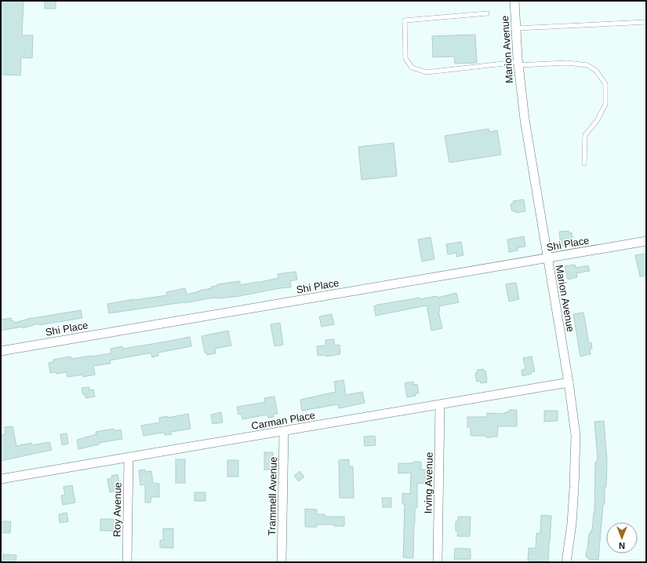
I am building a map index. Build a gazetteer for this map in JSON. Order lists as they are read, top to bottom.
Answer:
{
  "streets": {
    "street": [
      "Marion Avenue",
      "Shi Place",
      "Carman Place",
      "Irving Avenue",
      "Trammell Avenue",
      "Roy Avenue"
    ]
  },
  "crossings": [
    ["Marion Avenue", "Shi Place"],
    ["Marion Avenue", "Carman Place"],
    ["Carman Place", "Irving Avenue"],
    ["Carman Place", "Trammell Avenue"],
    ["Carman Place", "Roy Avenue"]
  ],
  "north": "bottom"
}
